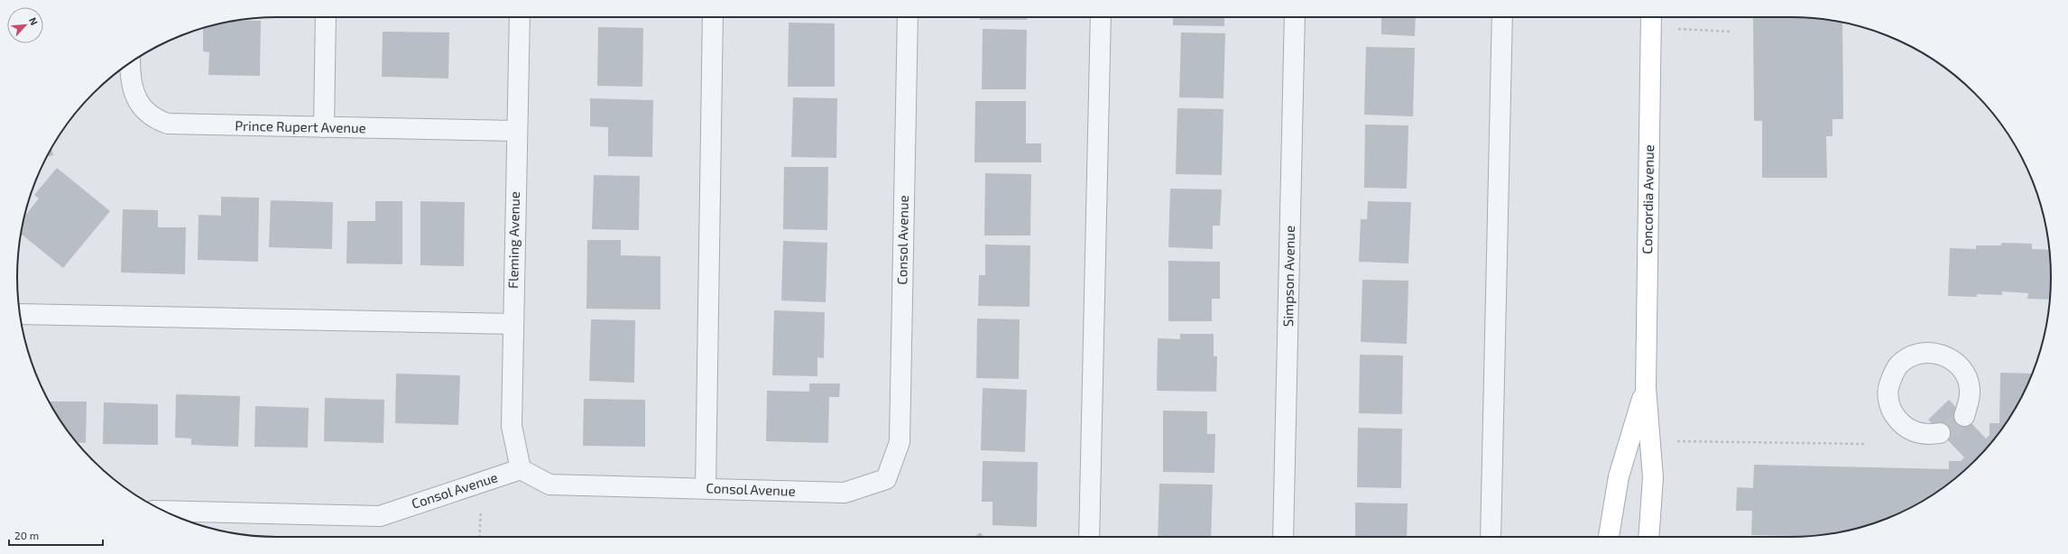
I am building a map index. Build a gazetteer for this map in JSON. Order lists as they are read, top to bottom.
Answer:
{
  "streets": {
    "main road": ["Concordia Avenue"],
    "street": [
      "Prince Rupert Avenue",
      "Fleming Avenue",
      "Consol Avenue",
      "Simpson Avenue"
    ]
  },
  "crossings": [
    ["Prince Rupert Avenue", "Fleming Avenue"],
    ["Fleming Avenue", "Consol Avenue"]
  ],
  "scale_bar": "20 m",
  "north": "top right"
}
